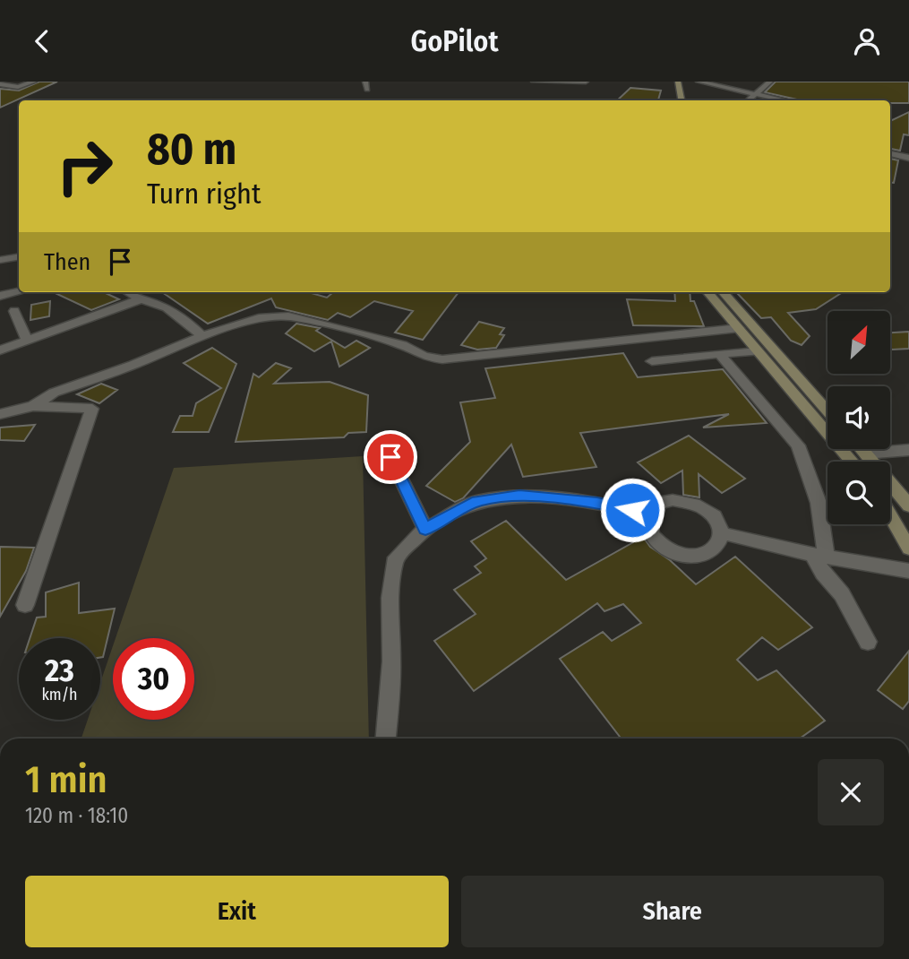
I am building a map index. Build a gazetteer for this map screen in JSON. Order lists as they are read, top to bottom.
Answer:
{
  "north": "top right",
  "page": {
    "header": "GoPilot",
    "turn": ["80 m", "Turn right"],
    "then": "Then",
    "speed": "23 km/h",
    "limit": "30",
    "heading": ["1 min", "120 m · 18:10"],
    "buttons": ["Exit", "Share"]
  }
}
